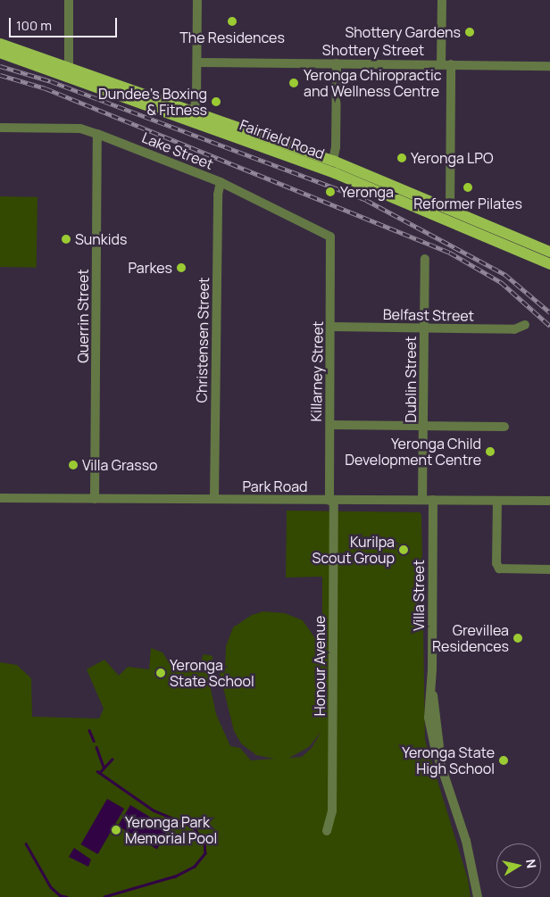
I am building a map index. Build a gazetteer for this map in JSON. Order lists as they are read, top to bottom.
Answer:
{
  "streets": {
    "main road": ["Fairfield Road"],
    "street": [
      "Shottery Street",
      "Lake Street",
      "Belfast Street",
      "Querrin Street",
      "Christensen Street",
      "Killarney Street",
      "Dublin Street",
      "Park Road",
      "Villa Street",
      "Honour Avenue"
    ]
  },
  "crossings": [
    ["Lake Street", "Querrin Street"],
    ["Lake Street", "Christensen Street"],
    ["Lake Street", "Killarney Street"],
    ["Belfast Street", "Killarney Street"],
    ["Belfast Street", "Dublin Street"],
    ["Querrin Street", "Park Road"],
    ["Christensen Street", "Park Road"],
    ["Killarney Street", "Park Road"],
    ["Killarney Street", "Honour Avenue"],
    ["Dublin Street", "Park Road"],
    ["Park Road", "Villa Street"],
    ["Park Road", "Honour Avenue"]
  ],
  "places": [
    "The Residences",
    "Shottery Gardens",
    "Yeronga Chiropractic and Wellness Centre",
    "Dundee's Boxing & Fitness",
    "Yeronga LPO",
    "Reformer Pilates",
    "Yeronga",
    "Sunkids",
    "Parkes",
    "Yeronga Child Development Centre",
    "Villa Grasso",
    "Kurilpa Scout Group",
    "Grevillea Residences",
    "Yeronga State School",
    "Yeronga State High School",
    "Yeronga Park Memorial Pool"
  ],
  "scale_bar": "100 m",
  "north": "right"
}
